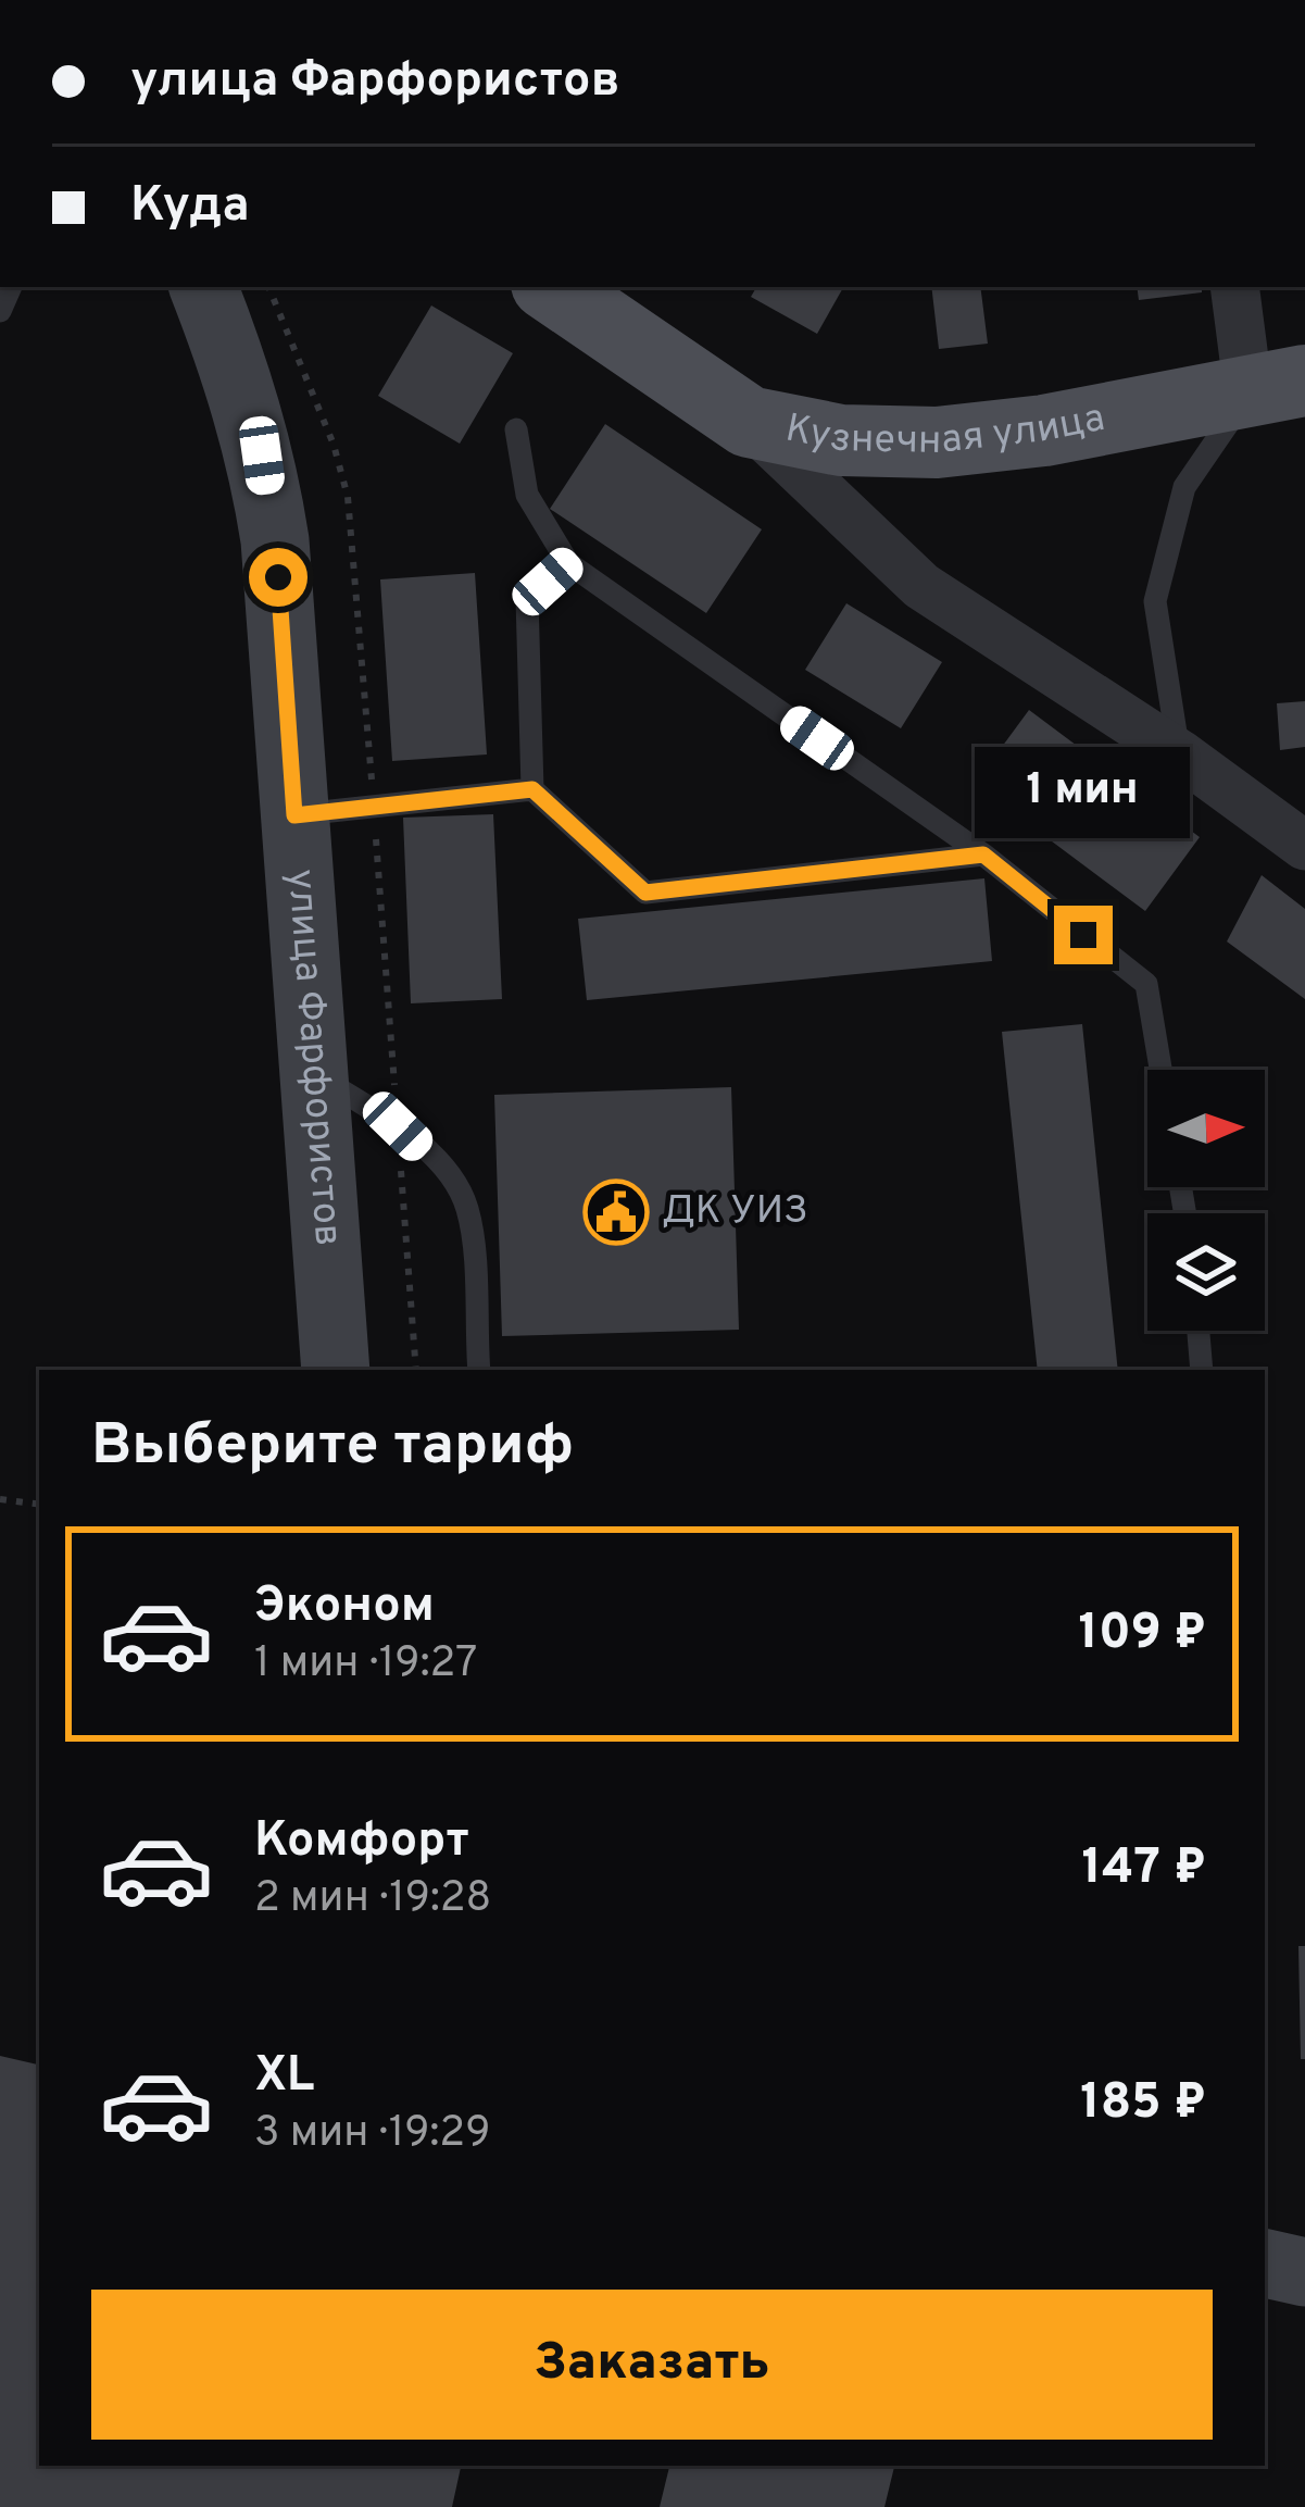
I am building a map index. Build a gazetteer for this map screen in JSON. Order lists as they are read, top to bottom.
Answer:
{
  "streets": {
    "main road": ["Кузнечная улица"],
    "street": ["улица Фарфористов"]
  },
  "places": {
    "public building": ["ДК УИЗ"]
  },
  "north": "right",
  "page": {
    "banner": ["улица Фарфористов", "Куда"],
    "bubble": "1 мин",
    "heading": "Выберите тариф",
    "list": [
      {
        "name": "Эконом",
        "note": "1 мин · 19:27",
        "value": "109 ₽"
      },
      {
        "name": "Комфорт",
        "note": "2 мин · 19:28",
        "value": "147 ₽"
      },
      {
        "name": "XL",
        "note": "3 мин · 19:29",
        "value": "185 ₽"
      }
    ],
    "buttons": "Заказать"
  }
}
